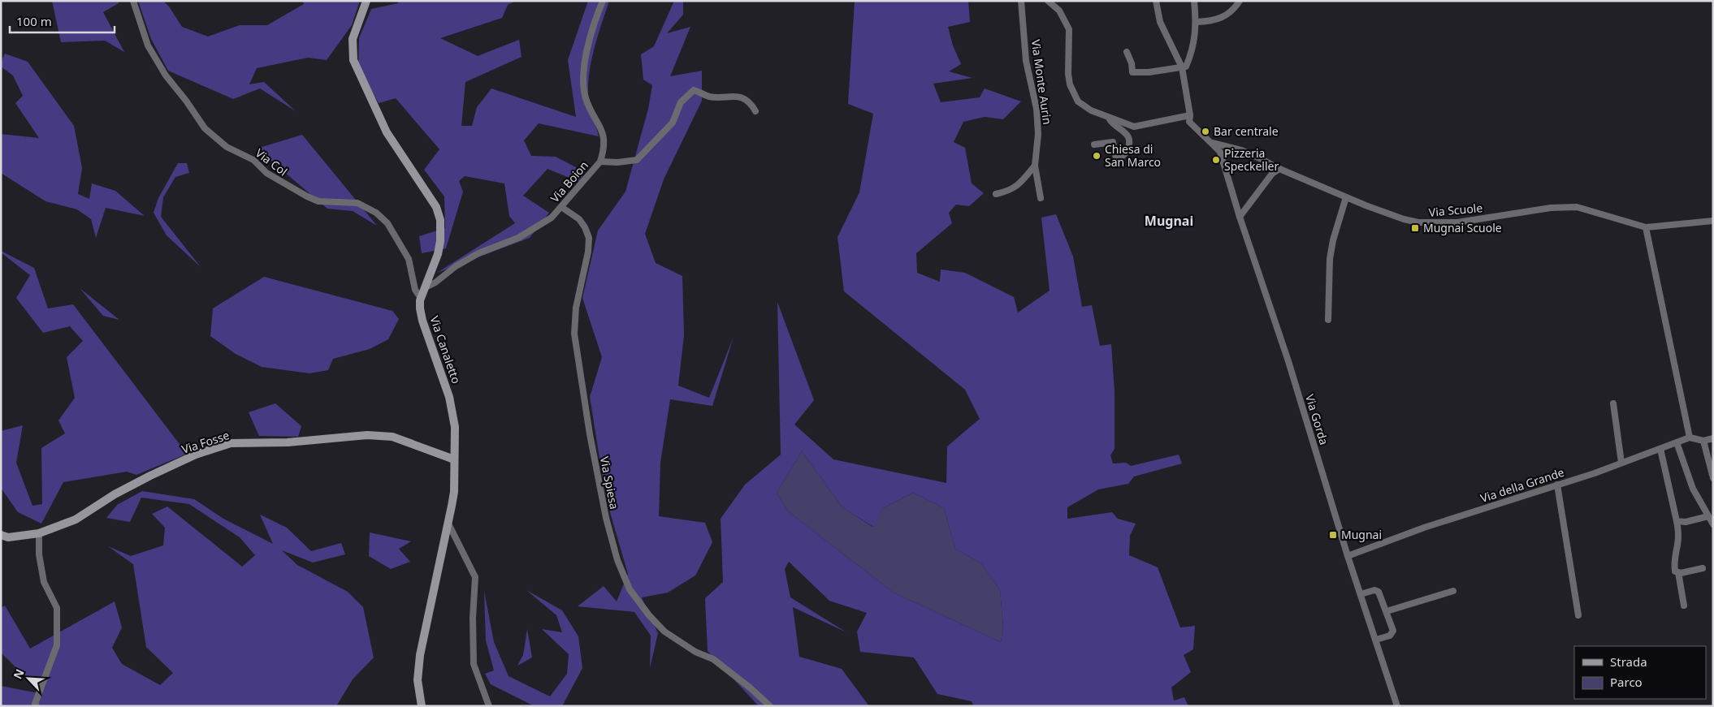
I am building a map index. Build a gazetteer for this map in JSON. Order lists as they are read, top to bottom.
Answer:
{
  "streets": {
    "street": [
      "Via Monte Aurin",
      "Via Col",
      "Via Boion",
      "Via Scuole",
      "Via Canaletto",
      "Via Gorda",
      "Via Fosse",
      "Via Spiesa",
      "Via della Grande"
    ]
  },
  "crossings": [
    ["Via Col", "Via Canaletto"],
    ["Via Boion", "Via Canaletto"],
    ["Via Boion", "Via Spiesa"],
    ["Via Scuole", "Via Gorda"],
    ["Via Canaletto", "Via Fosse"],
    ["Via Gorda", "Via della Grande"]
  ],
  "districts": ["Mugnai"],
  "places": {
    "other": ["Bar centrale", "Chiesa di San Marco", "Pizzeria Speckeller"],
    "transit": ["Mugnai Scuole", "Mugnai"]
  },
  "legend": ["Strada", "Parco"],
  "scale_bar": "100 m",
  "north": "top left"
}
